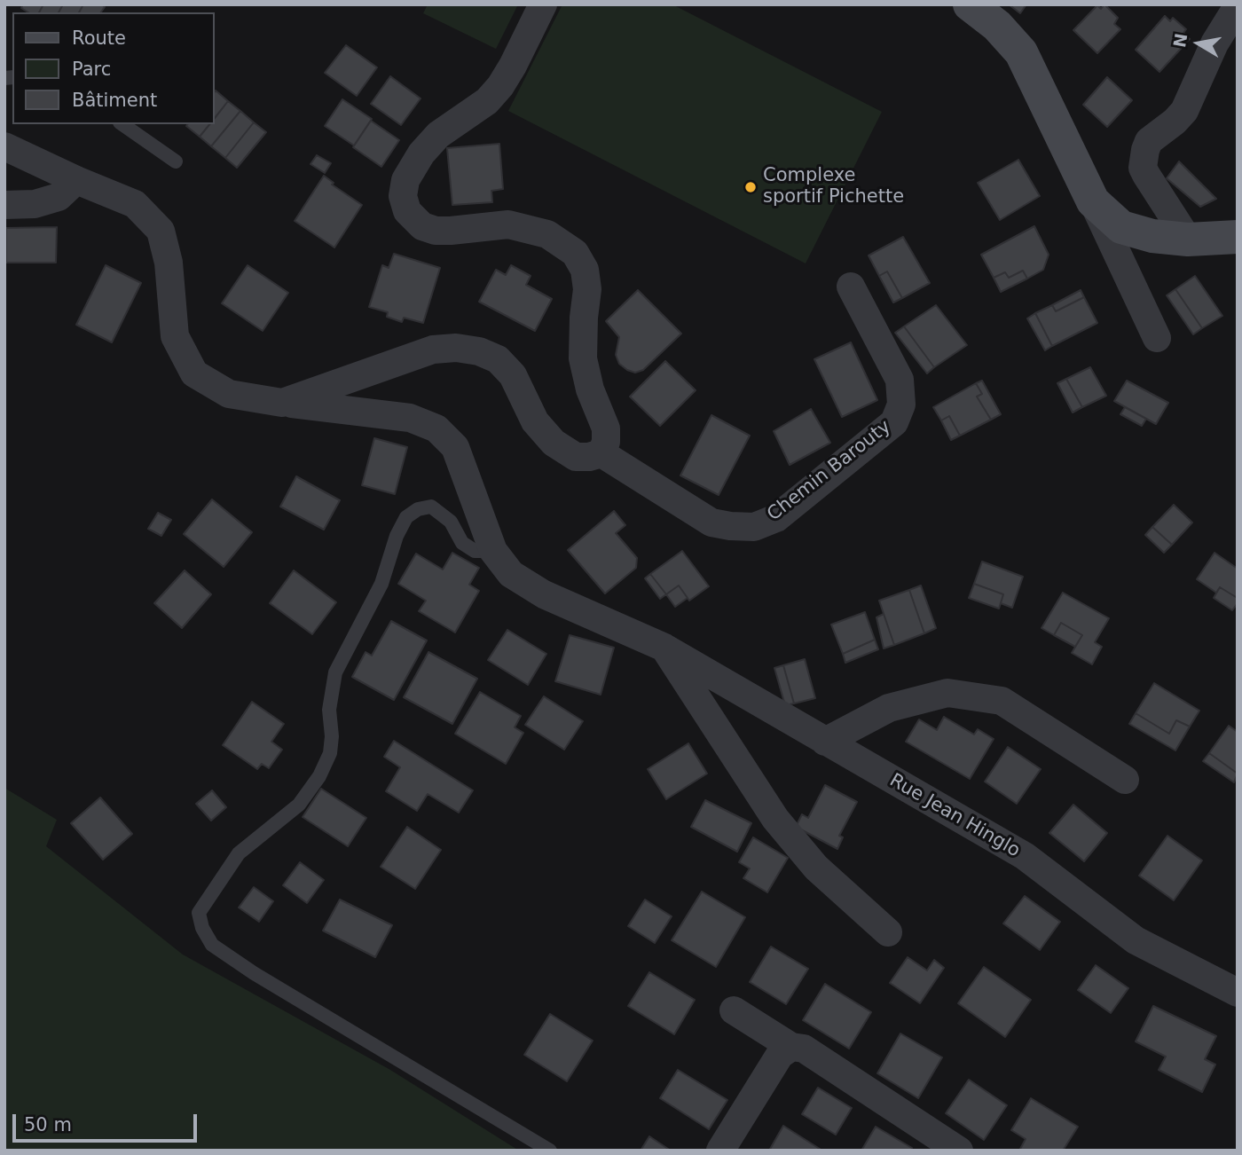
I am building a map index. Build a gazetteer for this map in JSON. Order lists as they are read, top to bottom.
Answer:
{
  "streets": {
    "street": ["Chemin Barouty", "Rue Jean Hinglo"]
  },
  "places": ["Complexe sportif Pichette"],
  "legend": ["Route", "Parc", "Bâtiment"],
  "scale_bar": "50 m",
  "north": "left"
}
